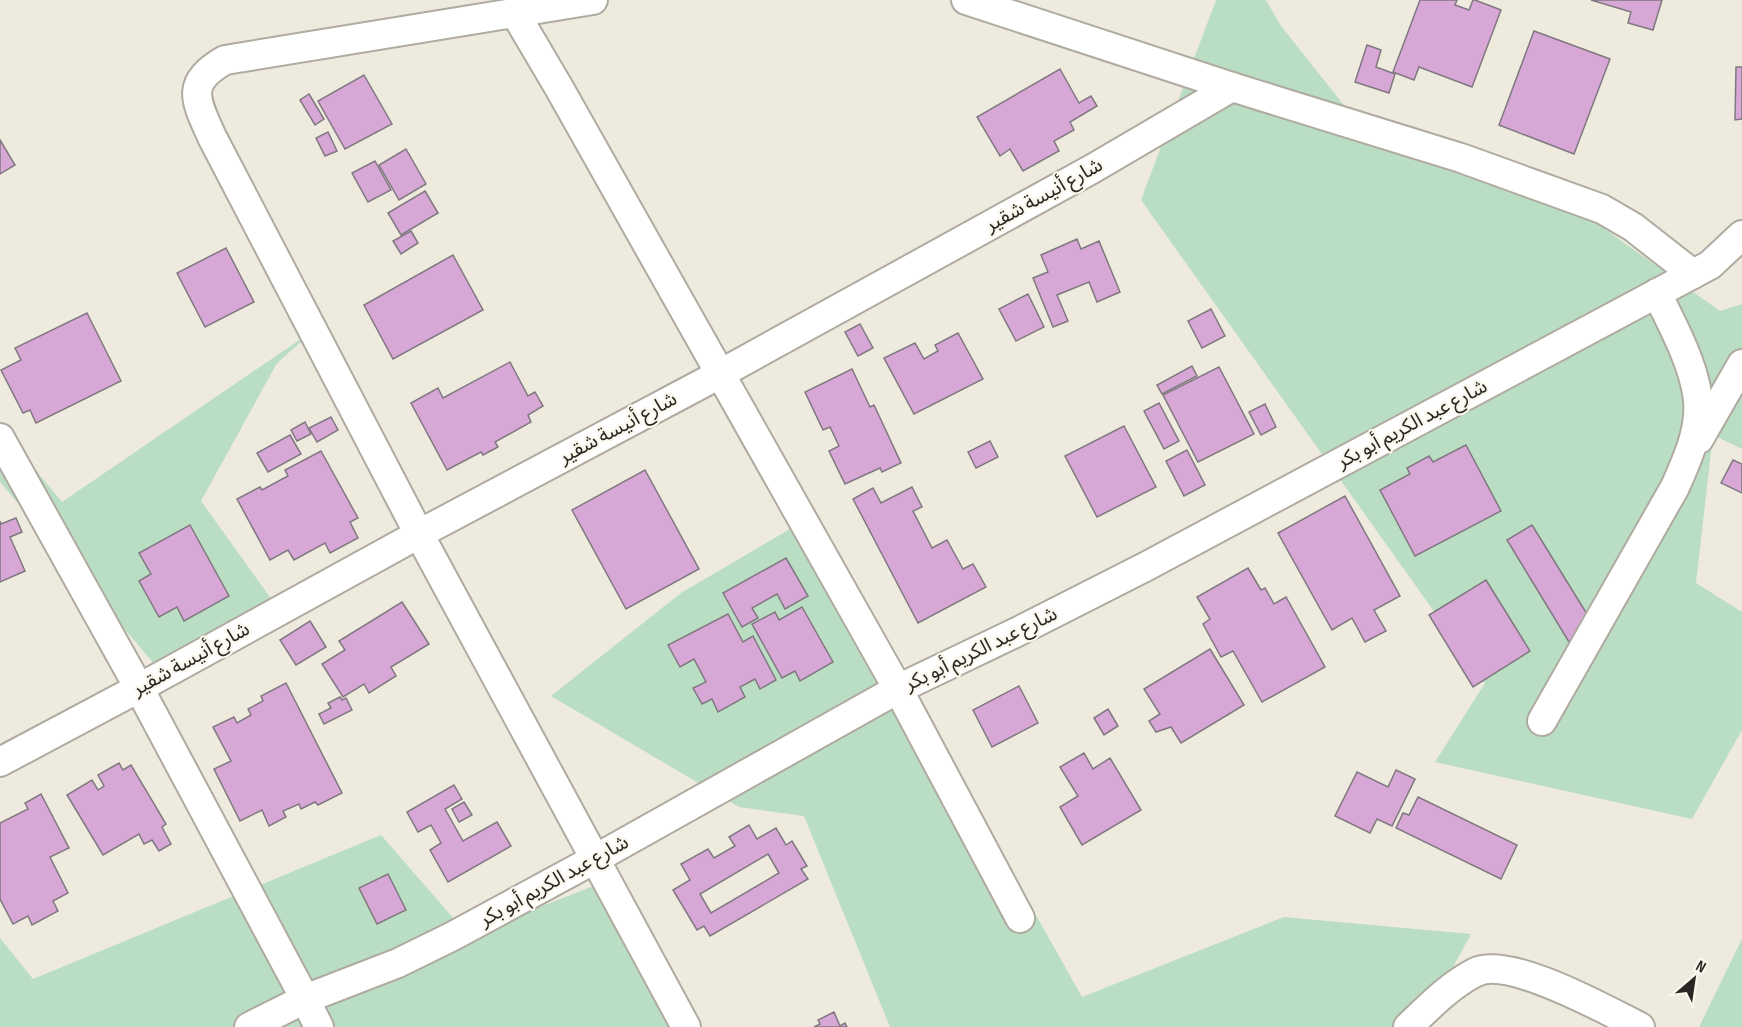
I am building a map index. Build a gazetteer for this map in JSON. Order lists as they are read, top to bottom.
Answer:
{
  "streets": {
    "street": ["شارع أنيسة شقير", "شارع عبد الكريم أبو بكر"]
  },
  "north": "top right"
}
